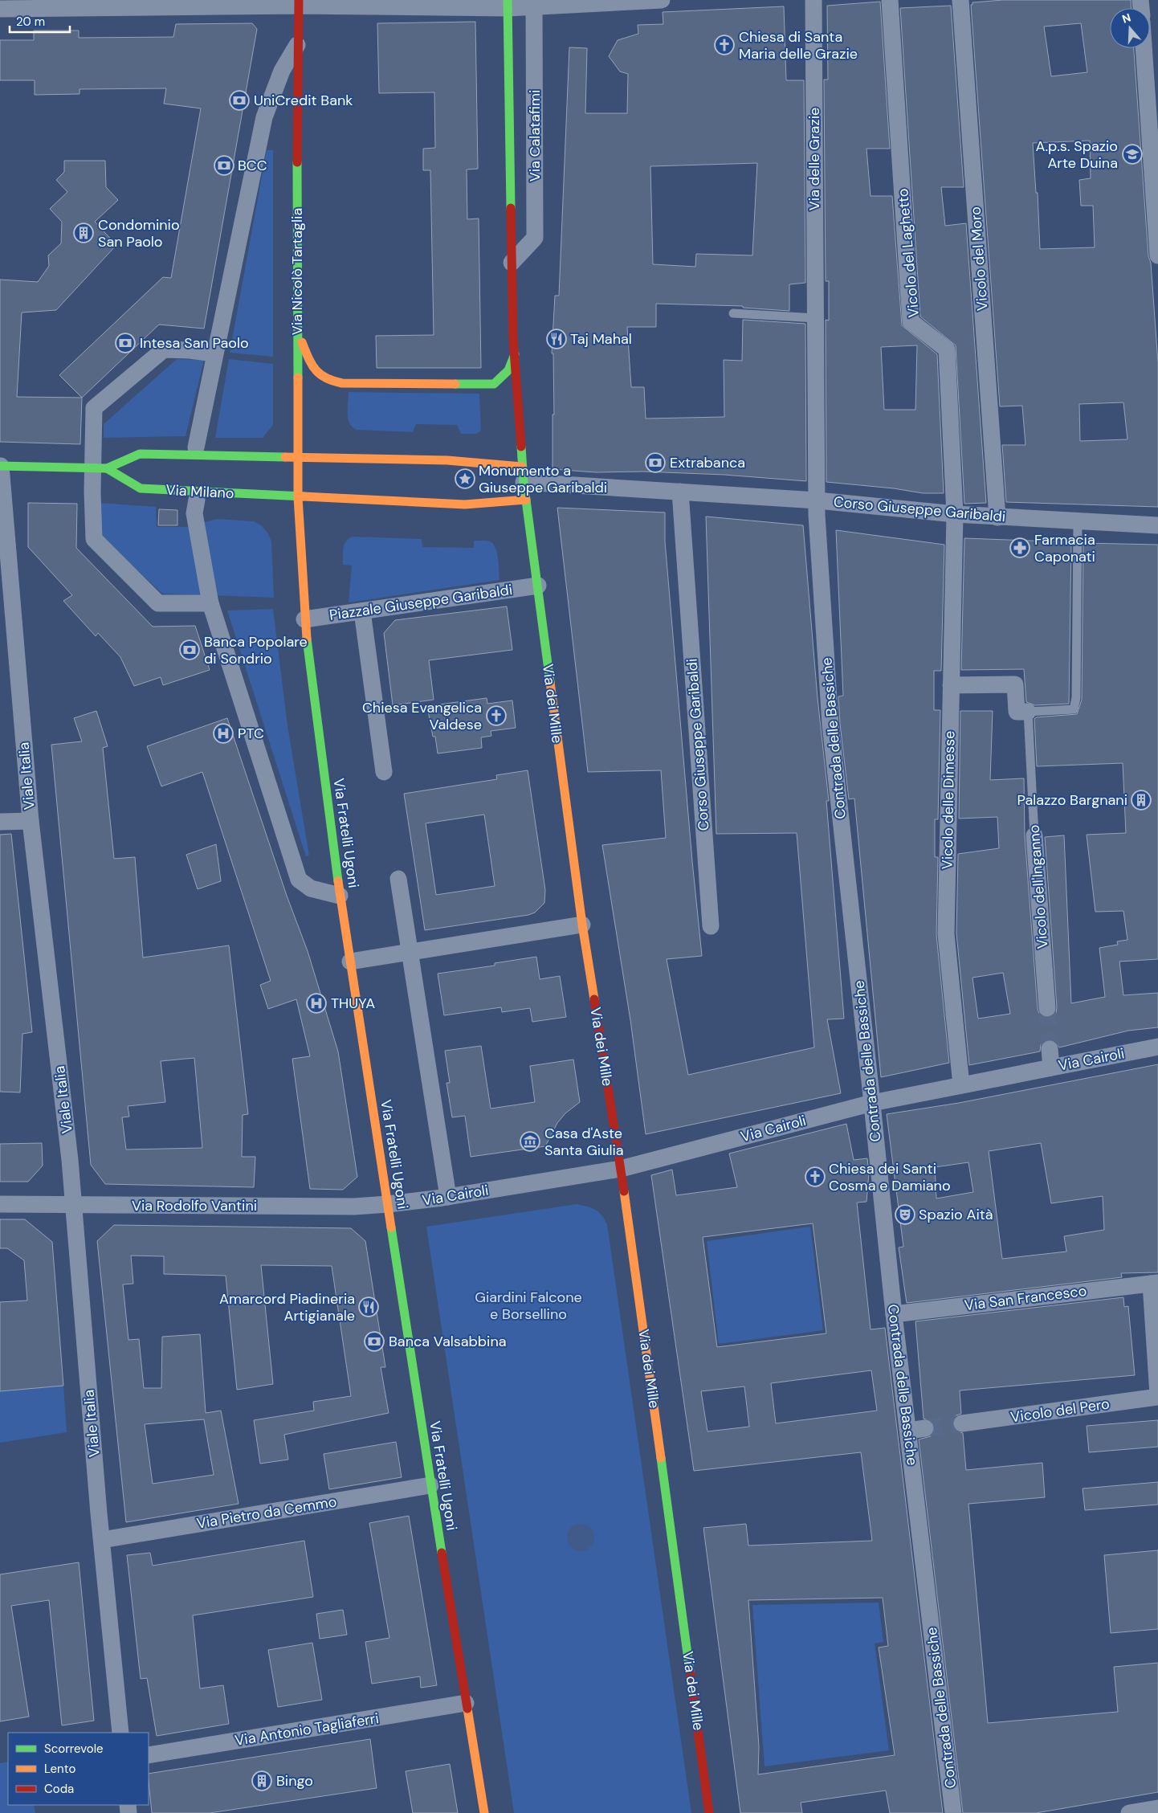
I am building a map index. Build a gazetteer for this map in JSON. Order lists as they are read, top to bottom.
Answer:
{
  "streets": {
    "main road": [
      "Via Calatafimi",
      "Via Nicolò Tartaglia",
      "Via Milano",
      "Via dei Mille",
      "Via Fratelli Ugoni"
    ],
    "street": [
      "Via delle Grazie",
      "Vicolo del Laghetto",
      "Vicolo del Moro",
      "Corso Giuseppe Garibaldi",
      "Piazzale Giuseppe Garibaldi",
      "Contrada delle Bassiche",
      "Viale Italia",
      "Vicolo delle Dimesse",
      "Vicolo dell'Inganno",
      "Via Cairoli",
      "Via Rodolfo Vantini",
      "Via San Francesco",
      "Vicolo del Pero",
      "Via Pietro da Cemmo",
      "Via Antonio Tagliaferri"
    ]
  },
  "crossings": [
    ["Via Calatafimi", "Corso Giuseppe Garibaldi"],
    ["Via Calatafimi", "Via dei Mille"],
    ["Via delle Grazie", "Corso Giuseppe Garibaldi"],
    ["Via delle Grazie", "Contrada delle Bassiche"],
    ["Vicolo del Laghetto", "Corso Giuseppe Garibaldi"],
    ["Vicolo del Laghetto", "Vicolo delle Dimesse"],
    ["Vicolo del Moro", "Corso Giuseppe Garibaldi"],
    ["Via Nicolò Tartaglia", "Via Milano"],
    ["Via Nicolò Tartaglia", "Via Fratelli Ugoni"],
    ["Via Milano", "Viale Italia"],
    ["Via Milano", "Via Fratelli Ugoni"],
    ["Corso Giuseppe Garibaldi", "Via dei Mille"],
    ["Corso Giuseppe Garibaldi", "Contrada delle Bassiche"],
    ["Corso Giuseppe Garibaldi", "Vicolo delle Dimesse"],
    ["Piazzale Giuseppe Garibaldi", "Via dei Mille"],
    ["Piazzale Giuseppe Garibaldi", "Via Fratelli Ugoni"],
    ["Via dei Mille", "Via Cairoli"],
    ["Contrada delle Bassiche", "Via Cairoli"],
    ["Contrada delle Bassiche", "Via San Francesco"],
    ["Viale Italia", "Via Rodolfo Vantini"],
    ["Viale Italia", "Via Pietro da Cemmo"],
    ["Vicolo delle Dimesse", "Via Cairoli"],
    ["Via Fratelli Ugoni", "Via Cairoli"],
    ["Via Fratelli Ugoni", "Via Rodolfo Vantini"],
    ["Via Fratelli Ugoni", "Via Pietro da Cemmo"],
    ["Via Fratelli Ugoni", "Via Antonio Tagliaferri"],
    ["Via Cairoli", "Via Rodolfo Vantini"],
    ["Via San Francesco", "Vicolo del Pero"]
  ],
  "parks": ["Giardini Falcone e Borsellino"],
  "places": {
    "church": ["Chiesa di Santa Maria delle Grazie", "Chiesa Evangelica Valdese", "Chiesa dei Santi Cosma e Damiano"],
    "bank": [
      "UniCredit Bank",
      "BCC",
      "Intesa San Paolo",
      "Extrabanca",
      "Banca Popolare di Sondrio",
      "Banca Valsabbina"
    ],
    "school or university": ["A.p.s. Spazio Arte Duina"],
    "building": ["Condominio San Paolo", "Palazzo Bargnani", "Bingo"],
    "restaurant": ["Taj Mahal", "Amarcord Piadineria Artigianale"],
    "place": ["Monumento a Giuseppe Garibaldi"],
    "pharmacy": ["Farmacia Caponati"],
    "hospital": ["PTC", "THUYA"],
    "museum": ["Casa d'Aste Santa Giulia"],
    "theatre": ["Spazio Aità"]
  },
  "legend": ["Scorrevole", "Lento", "Coda"],
  "scale_bar": "20 m",
  "north": "top"
}
